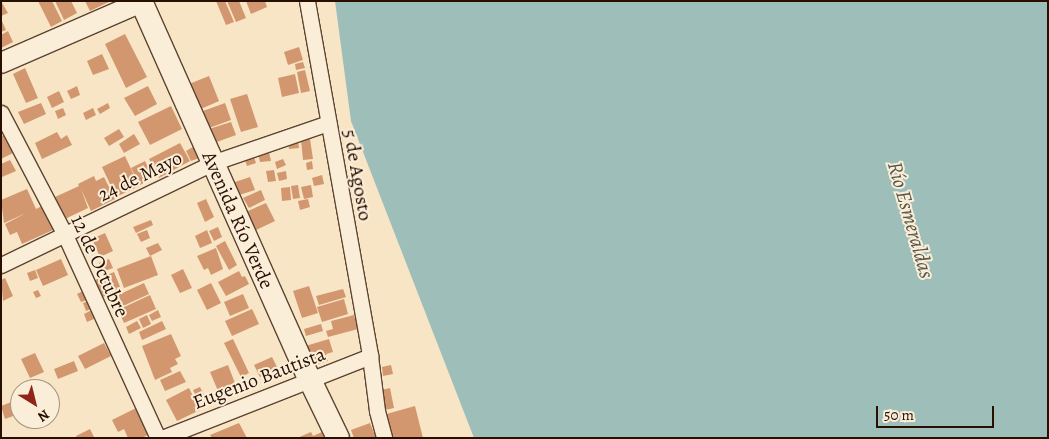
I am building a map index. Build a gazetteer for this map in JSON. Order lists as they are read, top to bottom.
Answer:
{
  "streets": {
    "main road": ["Avenida Río Verde"],
    "street": [
      "5 de Agosto",
      "24 de Mayo",
      "12 de Octubre",
      "Eugenio Bautista"
    ]
  },
  "crossings": [
    ["5 de Agosto", "24 de Mayo"],
    ["5 de Agosto", "Eugenio Bautista"],
    ["24 de Mayo", "Avenida Río Verde"],
    ["24 de Mayo", "12 de Octubre"],
    ["Avenida Río Verde", "Eugenio Bautista"],
    ["12 de Octubre", "Eugenio Bautista"]
  ],
  "water": ["Río Esmeraldas"],
  "scale_bar": "50 m",
  "north": "bottom right"
}
